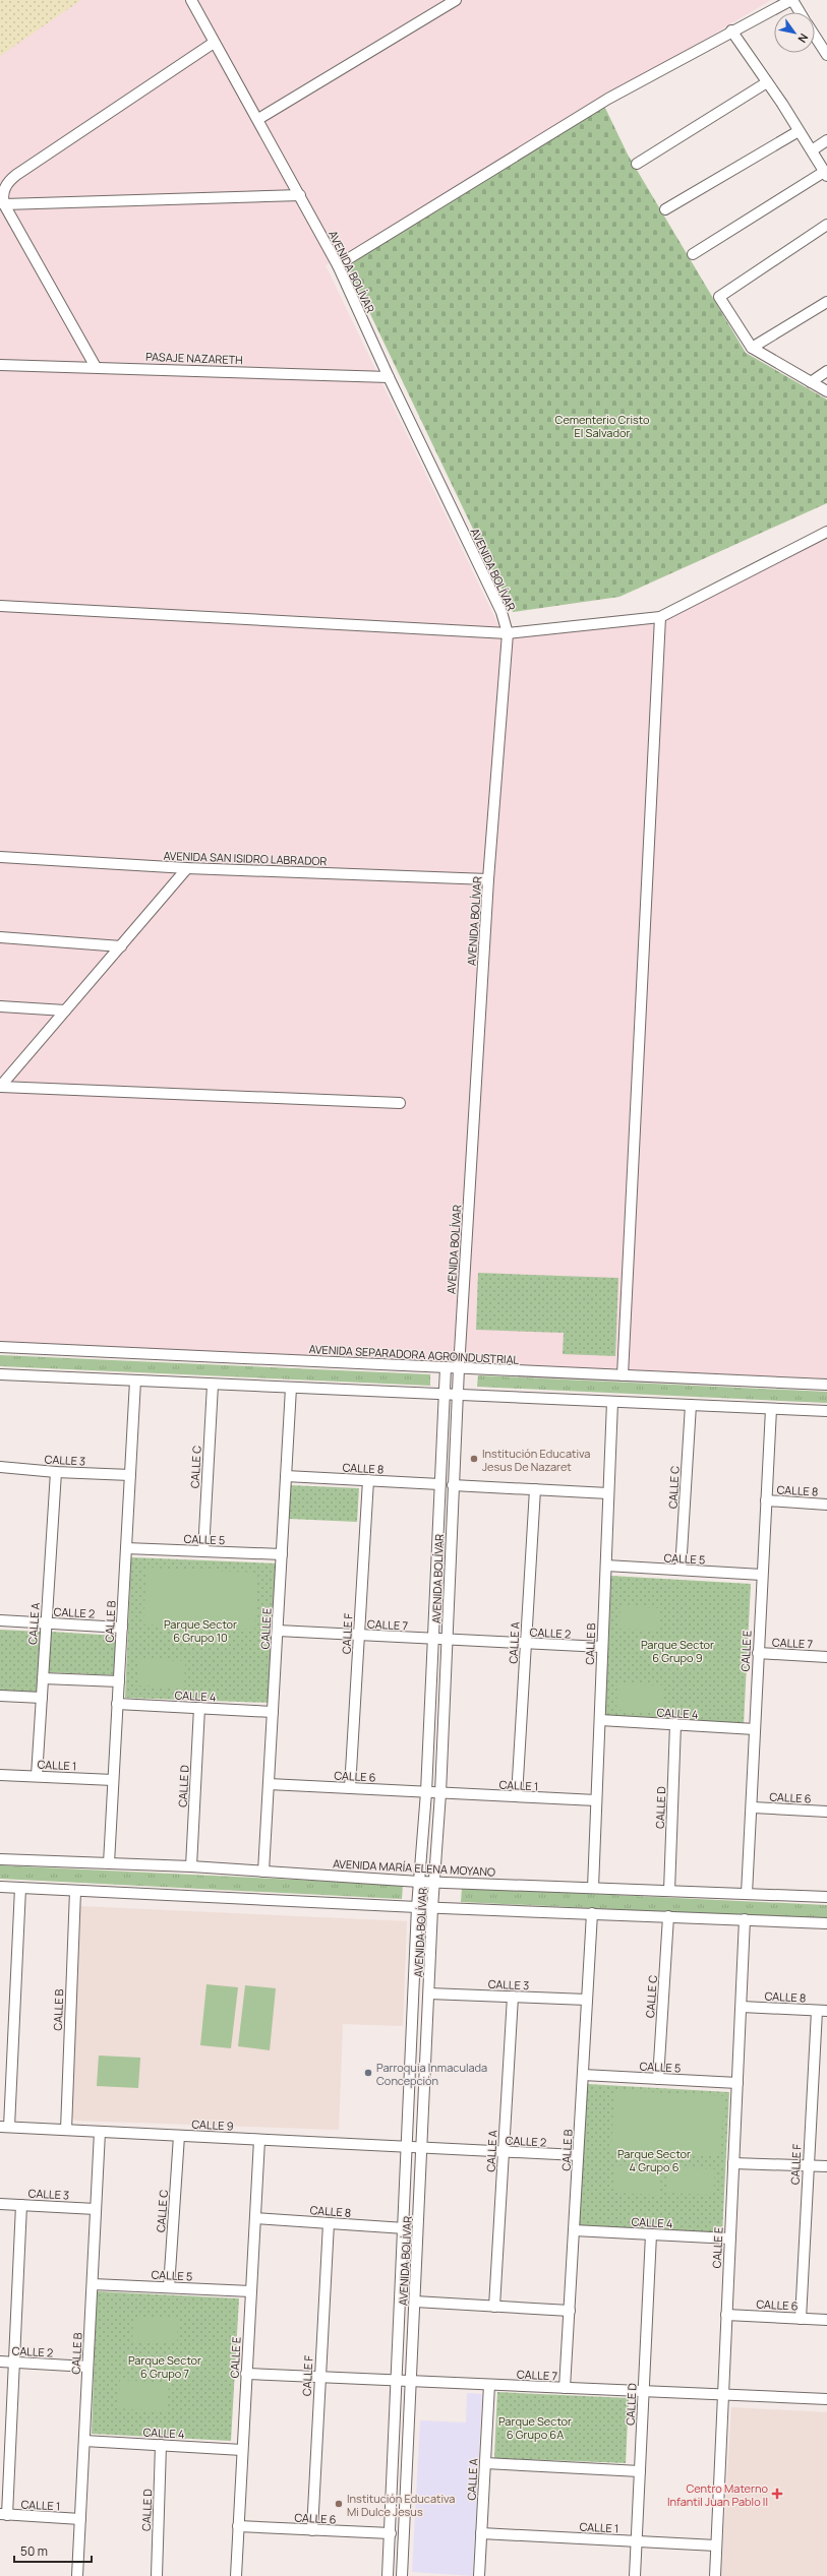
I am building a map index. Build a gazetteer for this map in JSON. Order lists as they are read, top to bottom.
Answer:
{
  "streets": {
    "street": [
      "AVENIDA BOLÍVAR",
      "PASAJE NAZARETH",
      "AVENIDA SAN ISIDRO LABRADOR",
      "AVENIDA SEPARADORA AGROINDUSTRIAL",
      "CALLE 3",
      "CALLE C",
      "CALLE 8",
      "CALLE 5",
      "CALLE 2",
      "CALLE B",
      "CALLE A",
      "CALLE 7",
      "CALLE E",
      "CALLE F",
      "CALLE 4",
      "CALLE 1",
      "CALLE 6",
      "CALLE D",
      "AVENIDA MARÍA ELENA MOYANO",
      "CALLE 9"
    ]
  },
  "crossings": [
    ["AVENIDA BOLÍVAR", "PASAJE NAZARETH"],
    ["AVENIDA BOLÍVAR", "AVENIDA SAN ISIDRO LABRADOR"],
    ["AVENIDA BOLÍVAR", "AVENIDA SEPARADORA AGROINDUSTRIAL"],
    ["AVENIDA BOLÍVAR", "CALLE 3"],
    ["AVENIDA BOLÍVAR", "CALLE 8"],
    ["AVENIDA BOLÍVAR", "CALLE 2"],
    ["AVENIDA BOLÍVAR", "CALLE 7"],
    ["AVENIDA BOLÍVAR", "CALLE 1"],
    ["AVENIDA BOLÍVAR", "CALLE 6"],
    ["AVENIDA BOLÍVAR", "AVENIDA MARÍA ELENA MOYANO"],
    ["AVENIDA BOLÍVAR", "CALLE 9"],
    ["CALLE 3", "CALLE B"],
    ["CALLE 3", "CALLE A"],
    ["CALLE C", "CALLE 5"],
    ["CALLE C", "CALLE 9"],
    ["CALLE 8", "CALLE E"],
    ["CALLE 8", "CALLE F"],
    ["CALLE 5", "CALLE B"],
    ["CALLE 5", "CALLE E"],
    ["CALLE 2", "CALLE B"],
    ["CALLE 2", "CALLE A"],
    ["CALLE 2", "CALLE 7"],
    ["CALLE 2", "CALLE 9"],
    ["CALLE B", "CALLE 7"],
    ["CALLE B", "CALLE 4"],
    ["CALLE B", "CALLE 1"],
    ["CALLE B", "AVENIDA MARÍA ELENA MOYANO"],
    ["CALLE B", "CALLE 9"],
    ["CALLE A", "CALLE 7"],
    ["CALLE A", "CALLE 1"],
    ["CALLE 7", "CALLE E"],
    ["CALLE 7", "CALLE F"],
    ["CALLE 7", "CALLE D"],
    ["CALLE E", "CALLE 4"],
    ["CALLE E", "CALLE 1"],
    ["CALLE E", "CALLE 6"],
    ["CALLE E", "AVENIDA MARÍA ELENA MOYANO"],
    ["CALLE E", "CALLE 9"],
    ["CALLE F", "CALLE 6"],
    ["CALLE 4", "CALLE D"],
    ["CALLE 1", "CALLE 6"],
    ["CALLE 1", "CALLE D"],
    ["CALLE D", "AVENIDA MARÍA ELENA MOYANO"]
  ],
  "parks": [
    "Cementerio Cristo El Salvador",
    "Parque Sector 6 Grupo 10",
    "Parque Sector 6 Grupo 9",
    "Parque Sector 4 Grupo 6",
    "Parque Sector 6 Grupo 7",
    "Parque Sector 6 Grupo 6A"
  ],
  "places": {
    "other": ["Institución Educativa Jesus De Nazaret", "Parroquia Inmaculada Concepción", "Institución Educativa Mi Dulce Jesus"],
    "health": ["Centro Materno Infantil Juan Pablo II"]
  },
  "scale_bar": "50 m",
  "north": "bottom right"
}
